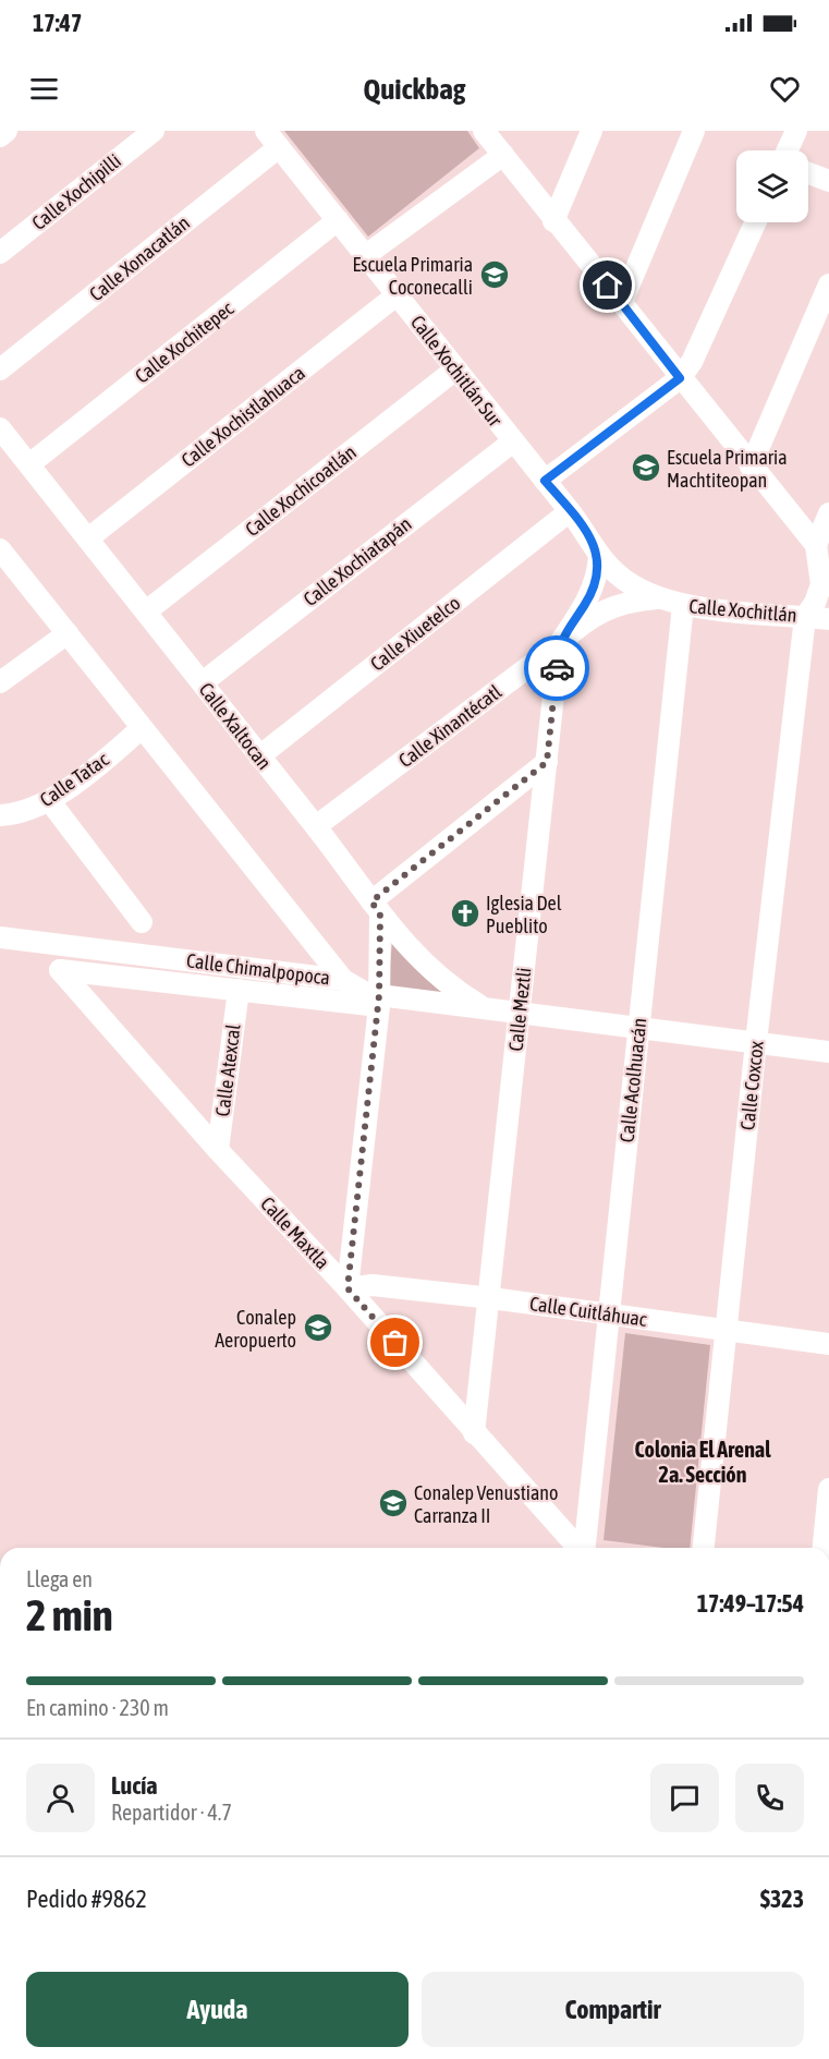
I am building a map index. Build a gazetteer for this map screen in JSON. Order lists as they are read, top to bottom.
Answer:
{
  "streets": {
    "street": [
      "Calle Xochipilli",
      "Calle Xonacatlán",
      "Calle Xochitepec",
      "Calle Xochitlán Sur",
      "Calle Xochistlahuaca",
      "Calle Xochicoatlán",
      "Calle Xochiatapán",
      "Calle Xochitlán",
      "Calle Xiuetelco",
      "Calle Xaltocan",
      "Calle Xinantécatl",
      "Calle Tatac",
      "Calle Chimalpopoca",
      "Calle Meztli",
      "Calle Atexcal",
      "Calle Acolhuacán",
      "Calle Coxcox",
      "Calle Maxtla",
      "Calle Cuitláhuac"
    ]
  },
  "crossings": [
    ["Calle Xonacatlán", "Calle Xochitlán Sur"],
    ["Calle Xochitepec", "Calle Xochitlán Sur"],
    ["Calle Xochitepec", "Calle Xaltocan"],
    ["Calle Xochitlán Sur", "Calle Xochistlahuaca"],
    ["Calle Xochitlán Sur", "Calle Xochicoatlán"],
    ["Calle Xochitlán Sur", "Calle Xochiatapán"],
    ["Calle Xochitlán Sur", "Calle Xochitlán"],
    ["Calle Xochitlán Sur", "Calle Xiuetelco"],
    ["Calle Xochitlán Sur", "Calle Xinantécatl"],
    ["Calle Xochitlán Sur", "Calle Meztli"],
    ["Calle Xochistlahuaca", "Calle Xaltocan"],
    ["Calle Xochicoatlán", "Calle Xaltocan"],
    ["Calle Xochiatapán", "Calle Xaltocan"],
    ["Calle Xochitlán", "Calle Xinantécatl"],
    ["Calle Xochitlán", "Calle Acolhuacán"],
    ["Calle Xochitlán", "Calle Coxcox"],
    ["Calle Xiuetelco", "Calle Xaltocan"],
    ["Calle Xaltocan", "Calle Xinantécatl"],
    ["Calle Xaltocan", "Calle Chimalpopoca"],
    ["Calle Xinantécatl", "Calle Meztli"],
    ["Calle Chimalpopoca", "Calle Meztli"],
    ["Calle Chimalpopoca", "Calle Acolhuacán"],
    ["Calle Chimalpopoca", "Calle Coxcox"],
    ["Calle Meztli", "Calle Maxtla"],
    ["Calle Meztli", "Calle Cuitláhuac"],
    ["Calle Atexcal", "Calle Maxtla"],
    ["Calle Acolhuacán", "Calle Cuitláhuac"],
    ["Calle Coxcox", "Calle Cuitláhuac"],
    ["Calle Maxtla", "Calle Cuitláhuac"]
  ],
  "districts": ["Colonia El Arenal 2a. Sección"],
  "places": {
    "school or university": [
      "Escuela Primaria Coconecalli",
      "Escuela Primaria Machtiteopan",
      "Conalep Aeropuerto",
      "Conalep Venustiano Carranza II"
    ],
    "church": ["Iglesia Del Pueblito"]
  },
  "page": {
    "status": "17:47",
    "header": "Quickbag",
    "heading": ["2 min", "Llega en", "17:49–17:54"],
    "panel": [
      "Lucía",
      "Repartidor · 4.7",
      "Pedido #9862",
      "$323"
    ],
    "bar": "En camino · 230 m",
    "buttons": ["Ayuda", "Compartir"]
  }
}
